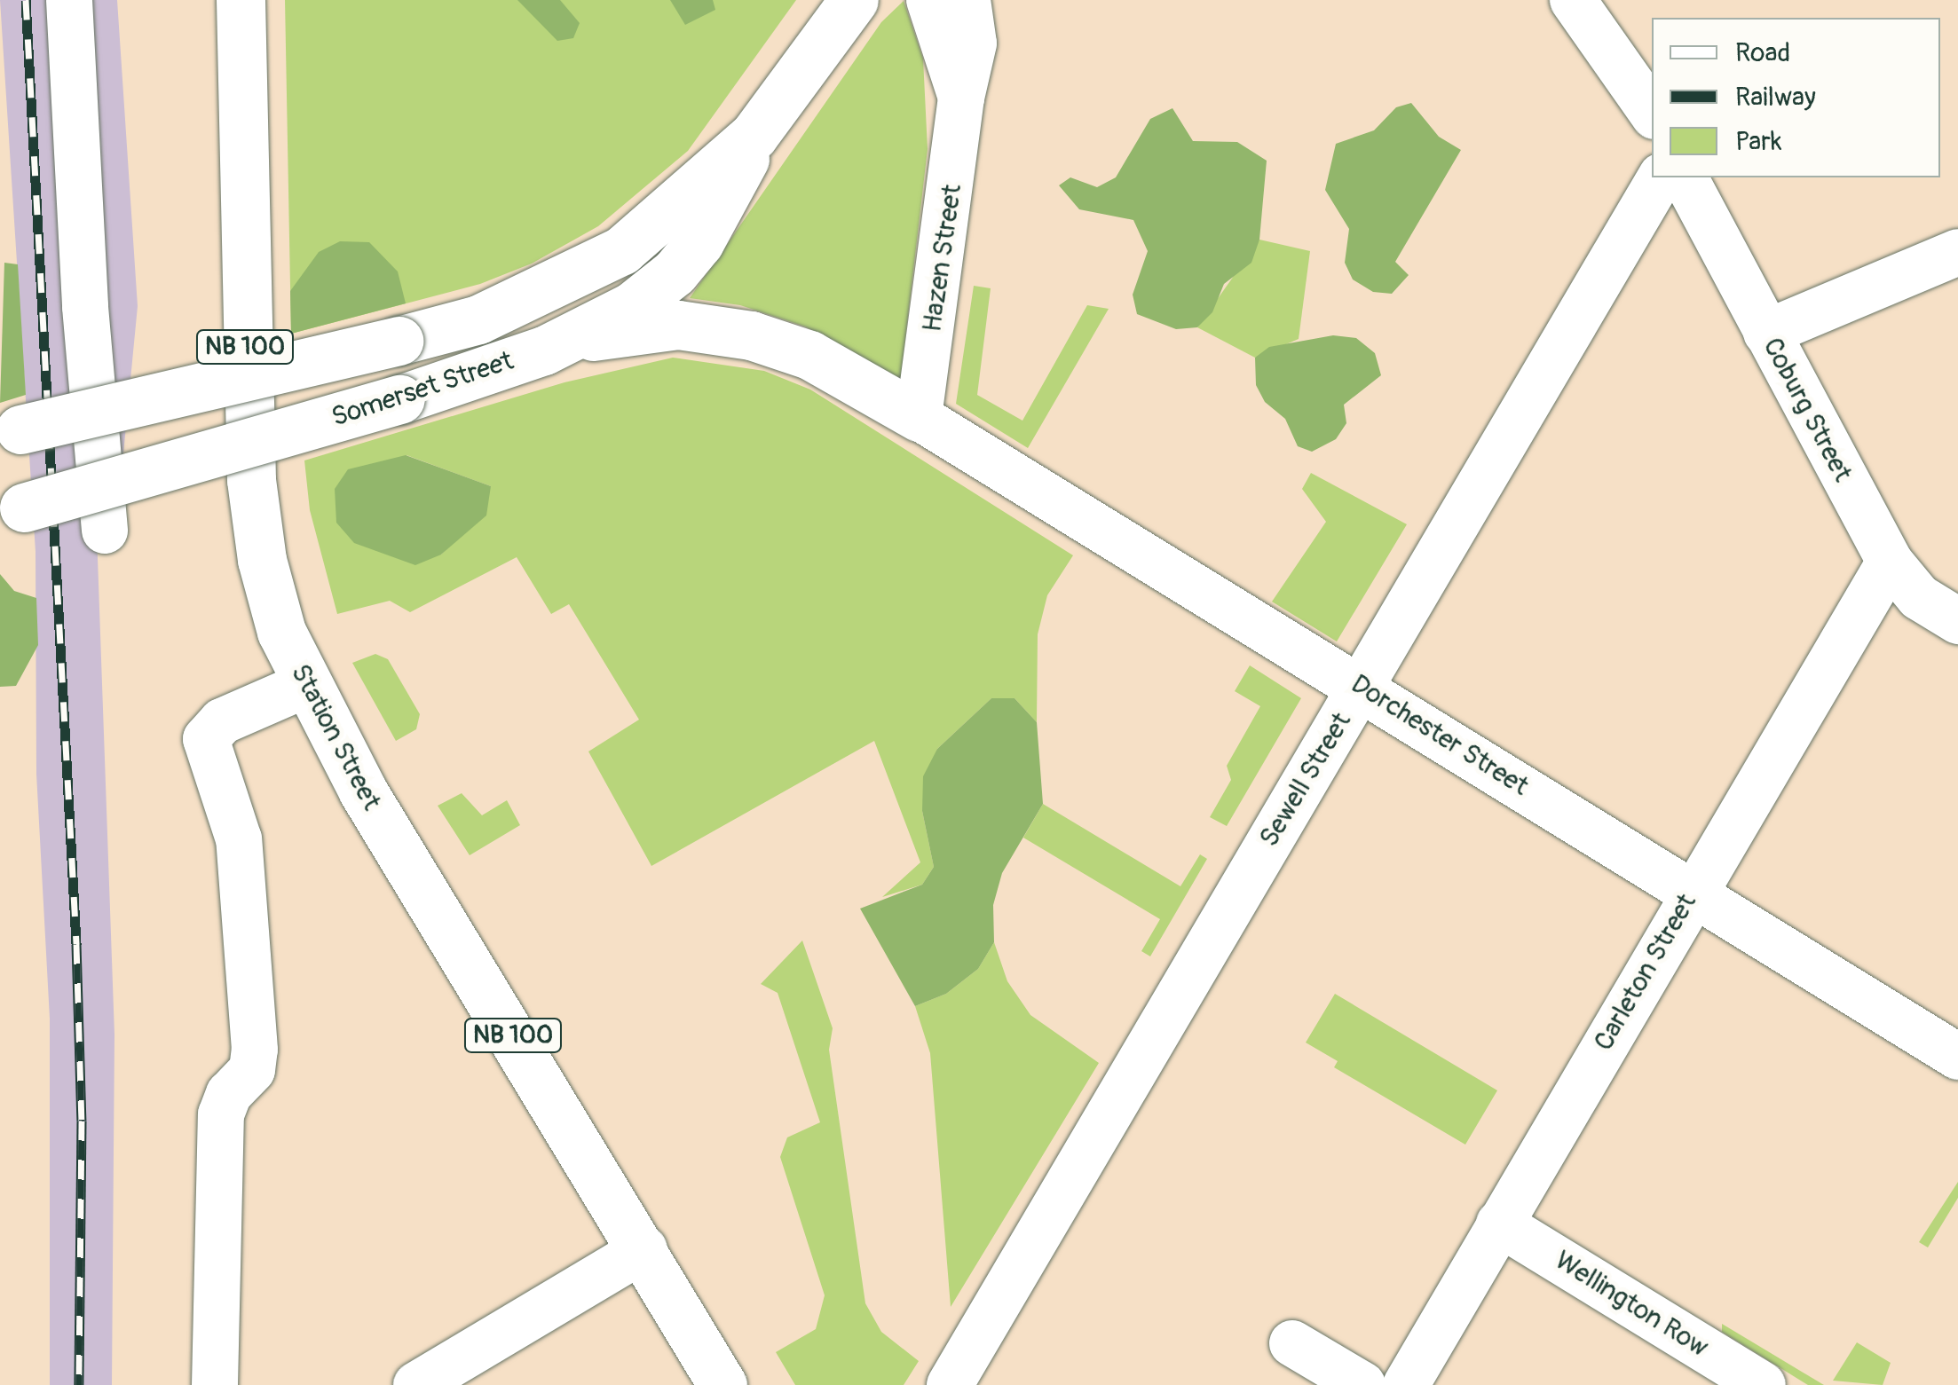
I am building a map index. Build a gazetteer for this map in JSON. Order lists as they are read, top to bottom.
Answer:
{
  "streets": {
    "main road": ["NB 100", "Somerset Street", "Station Street"],
    "street": [
      "Hazen Street",
      "Coburg Street",
      "Dorchester Street",
      "Sewell Street",
      "Carleton Street",
      "Wellington Row"
    ]
  },
  "crossings": [
    ["Hazen Street", "Dorchester Street"],
    ["Coburg Street", "Carleton Street"],
    ["Dorchester Street", "Sewell Street"],
    ["Dorchester Street", "Carleton Street"],
    ["Carleton Street", "Wellington Row"]
  ],
  "legend": ["Road", "Railway", "Park"]
}
